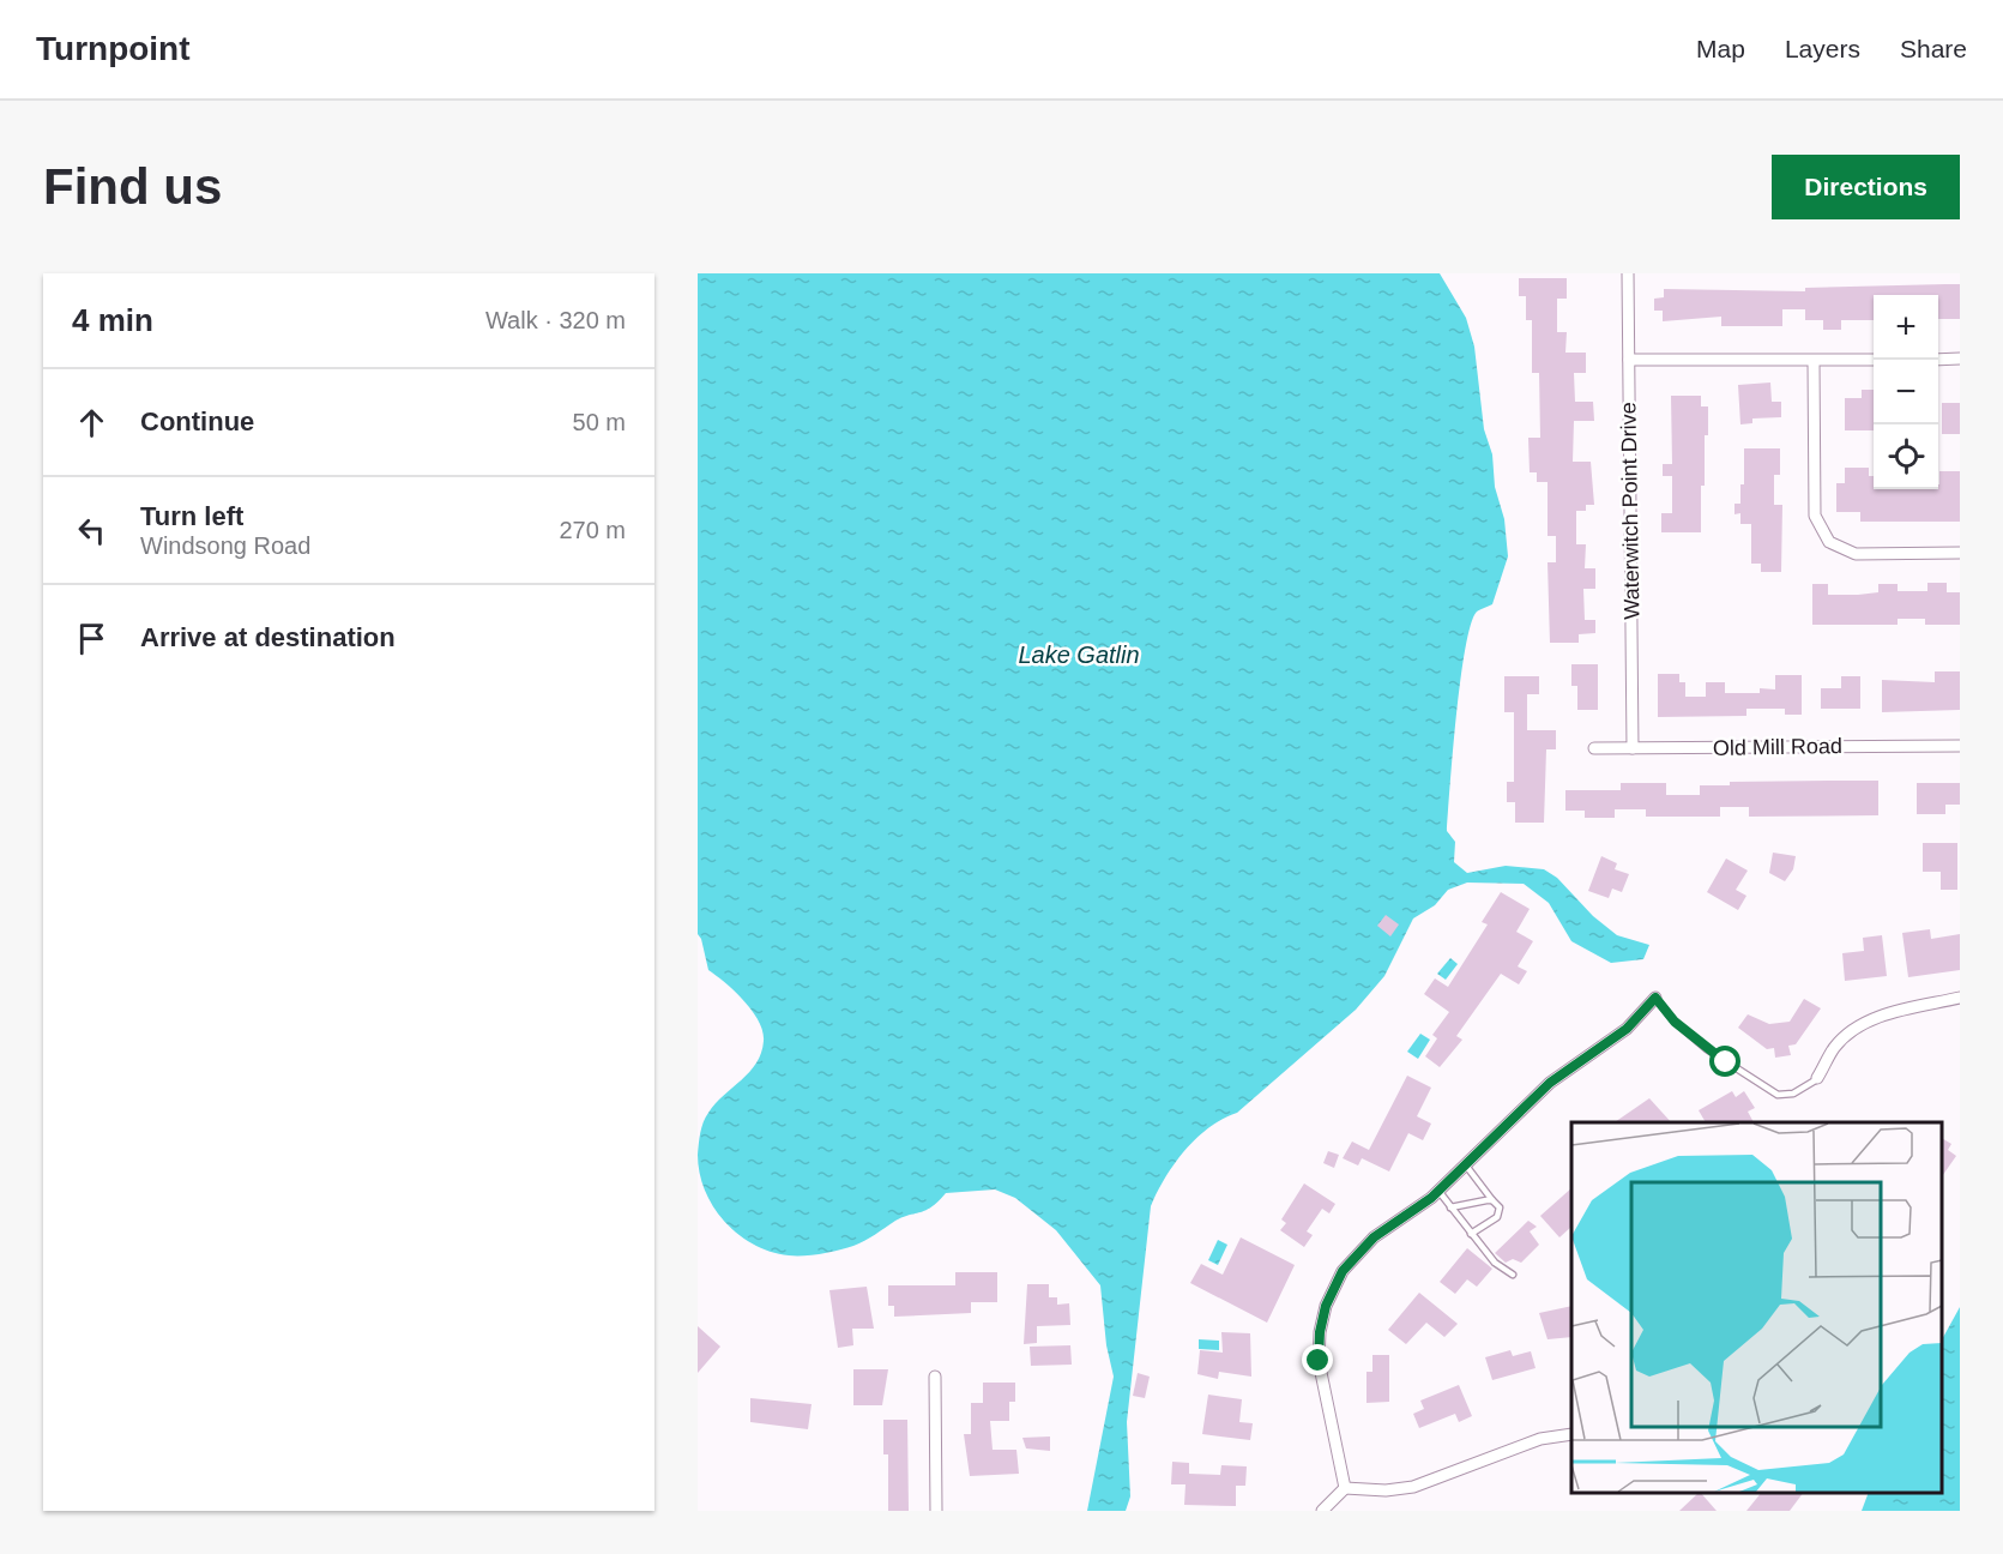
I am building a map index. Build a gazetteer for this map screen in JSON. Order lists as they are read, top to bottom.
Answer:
{
  "streets": {
    "street": ["Waterwitch Point Drive", "Old Mill Road"]
  },
  "crossings": [
    ["Waterwitch Point Drive", "Old Mill Road"]
  ],
  "water": ["Lake Gatlin"],
  "page": {
    "header": "Turnpoint",
    "nav": ["Map", "Layers", "Share"],
    "buttons": "Directions",
    "title": "Find us",
    "heading": ["4 min", "Walk · 320 m"],
    "map_buttons": ["+", "−"],
    "list": [
      ["Continue", "50 m"],
      ["Turn left", "Windsong Road", "270 m"],
      "Arrive at destination"
    ]
  }
}
